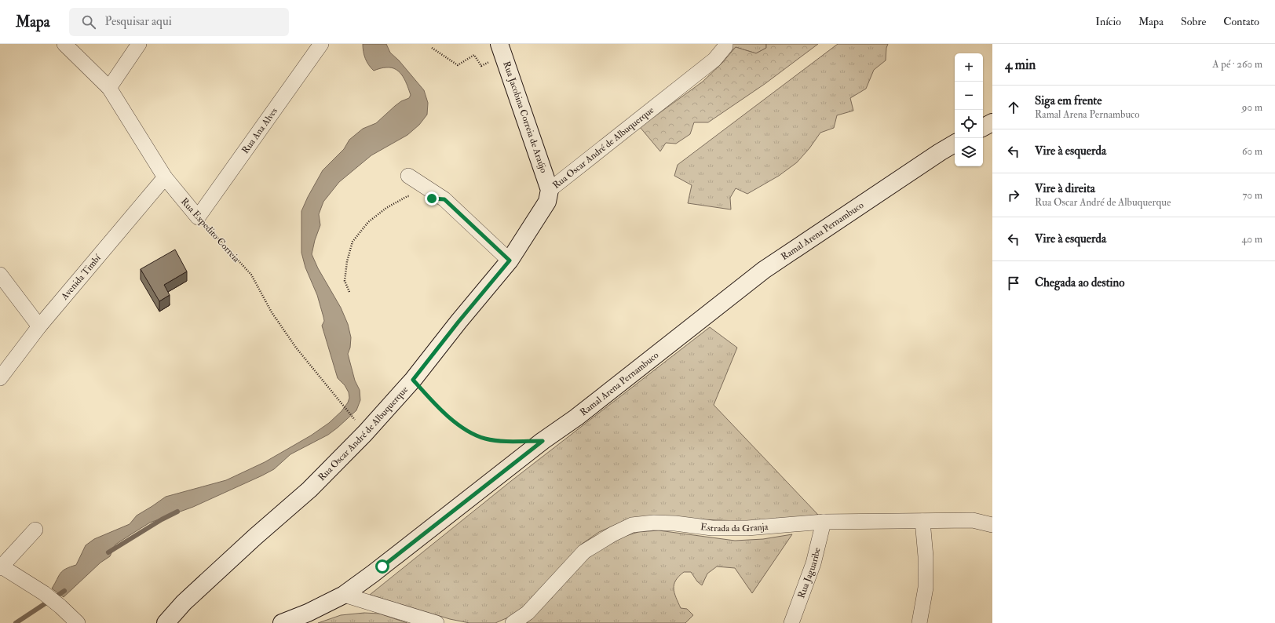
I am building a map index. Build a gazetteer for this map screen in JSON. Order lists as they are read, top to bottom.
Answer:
{
  "streets": {
    "main road": ["Rua Jacobina Correia de Araújo", "Rua Oscar André de Albuquerque", "Ramal Arena Pernambuco"],
    "street": [
      "Rua Ana Alves",
      "Rua Expedito Correia",
      "Avenida Timbí",
      "Estrada da Granja",
      "Rua Jaguaribe"
    ]
  },
  "crossings": [
    ["Rua Jacobina Correia de Araújo", "Rua Oscar André de Albuquerque"],
    ["Rua Ana Alves", "Rua Expedito Correia"],
    ["Rua Expedito Correia", "Avenida Timbí"],
    ["Estrada da Granja", "Rua Jaguaribe"]
  ],
  "page": {
    "header": "Mapa",
    "search": "Pesquisar aqui",
    "nav": [
      "Início",
      "Mapa",
      "Sobre",
      "Contato"
    ],
    "heading": ["4 min", "A pé · 260 m"],
    "map_buttons": ["+", "−"],
    "list": [
      ["Siga em frente", "Ramal Arena Pernambuco", "90 m"],
      ["Vire à esquerda", "60 m"],
      ["Vire à direita", "Rua Oscar André de Albuquerque", "70 m"],
      ["Vire à esquerda", "40 m"],
      "Chegada ao destino"
    ]
  }
}
